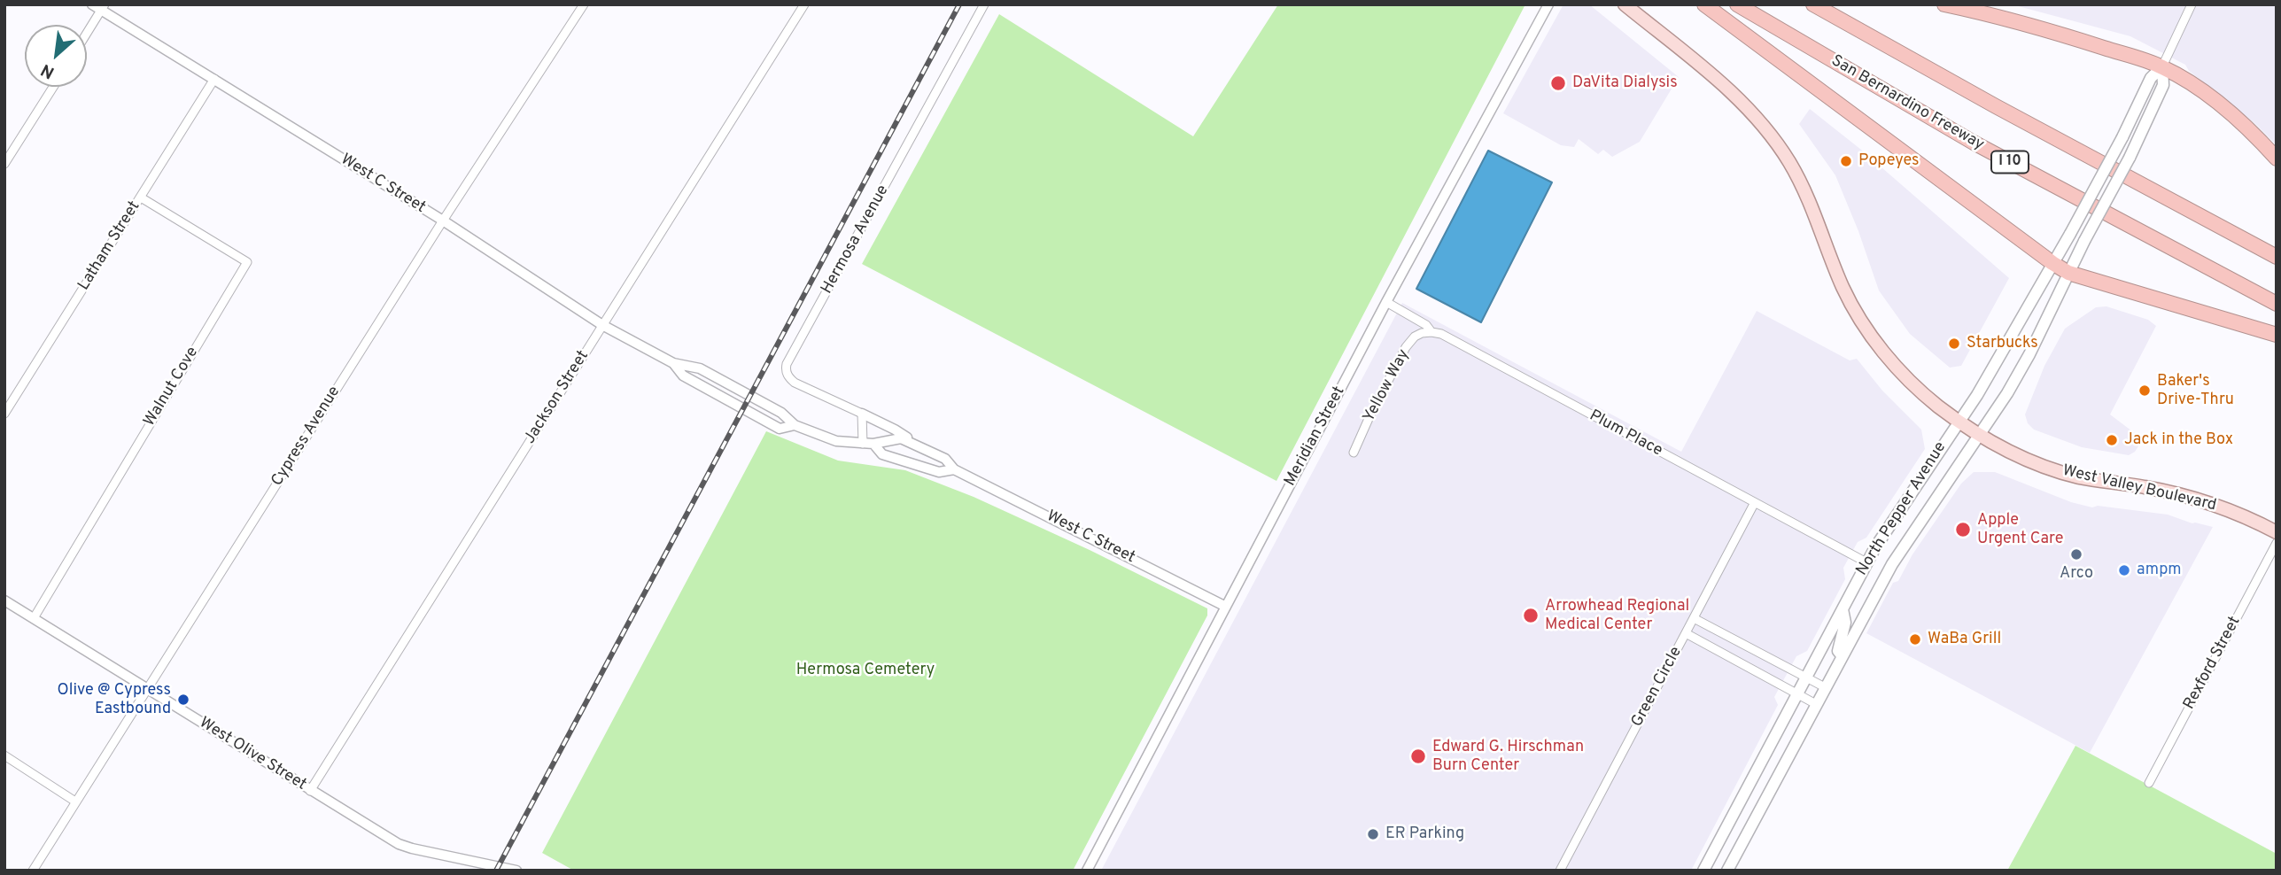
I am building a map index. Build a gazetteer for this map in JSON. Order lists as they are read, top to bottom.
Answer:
{
  "streets": {
    "highway": ["San Bernardino Freeway", "I 10"],
    "main road": ["West Valley Boulevard", "North Pepper Avenue"],
    "street": [
      "West C Street",
      "Hermosa Avenue",
      "Latham Street",
      "Yellow Way",
      "Walnut Cove",
      "Jackson Street",
      "Plum Place",
      "Cypress Avenue",
      "Meridian Street",
      "Rexford Street",
      "Green Circle",
      "West Olive Street"
    ]
  },
  "crossings": [
    ["West C Street", "Latham Street"],
    ["West C Street", "Jackson Street"],
    ["West C Street", "Cypress Avenue"],
    ["West C Street", "Meridian Street"],
    ["Latham Street", "Walnut Cove"],
    ["Yellow Way", "Plum Place"],
    ["Walnut Cove", "West Olive Street"],
    ["Jackson Street", "West Olive Street"],
    ["Plum Place", "Meridian Street"],
    ["Plum Place", "North Pepper Avenue"],
    ["Plum Place", "Green Circle"],
    ["Cypress Avenue", "West Olive Street"],
    ["West Valley Boulevard", "North Pepper Avenue"]
  ],
  "parks": ["Hermosa Cemetery"],
  "places": [
    "DaVita Dialysis",
    "Popeyes",
    "Starbucks",
    "Baker's Drive-Thru",
    "Jack in the Box",
    "Apple Urgent Care",
    "Arco",
    "ampm",
    "Arrowhead Regional Medical Center",
    "WaBa Grill",
    "Olive @ Cypress Eastbound",
    "Edward G. Hirschman Burn Center",
    "ER Parking"
  ],
  "north": "bottom left"
}
